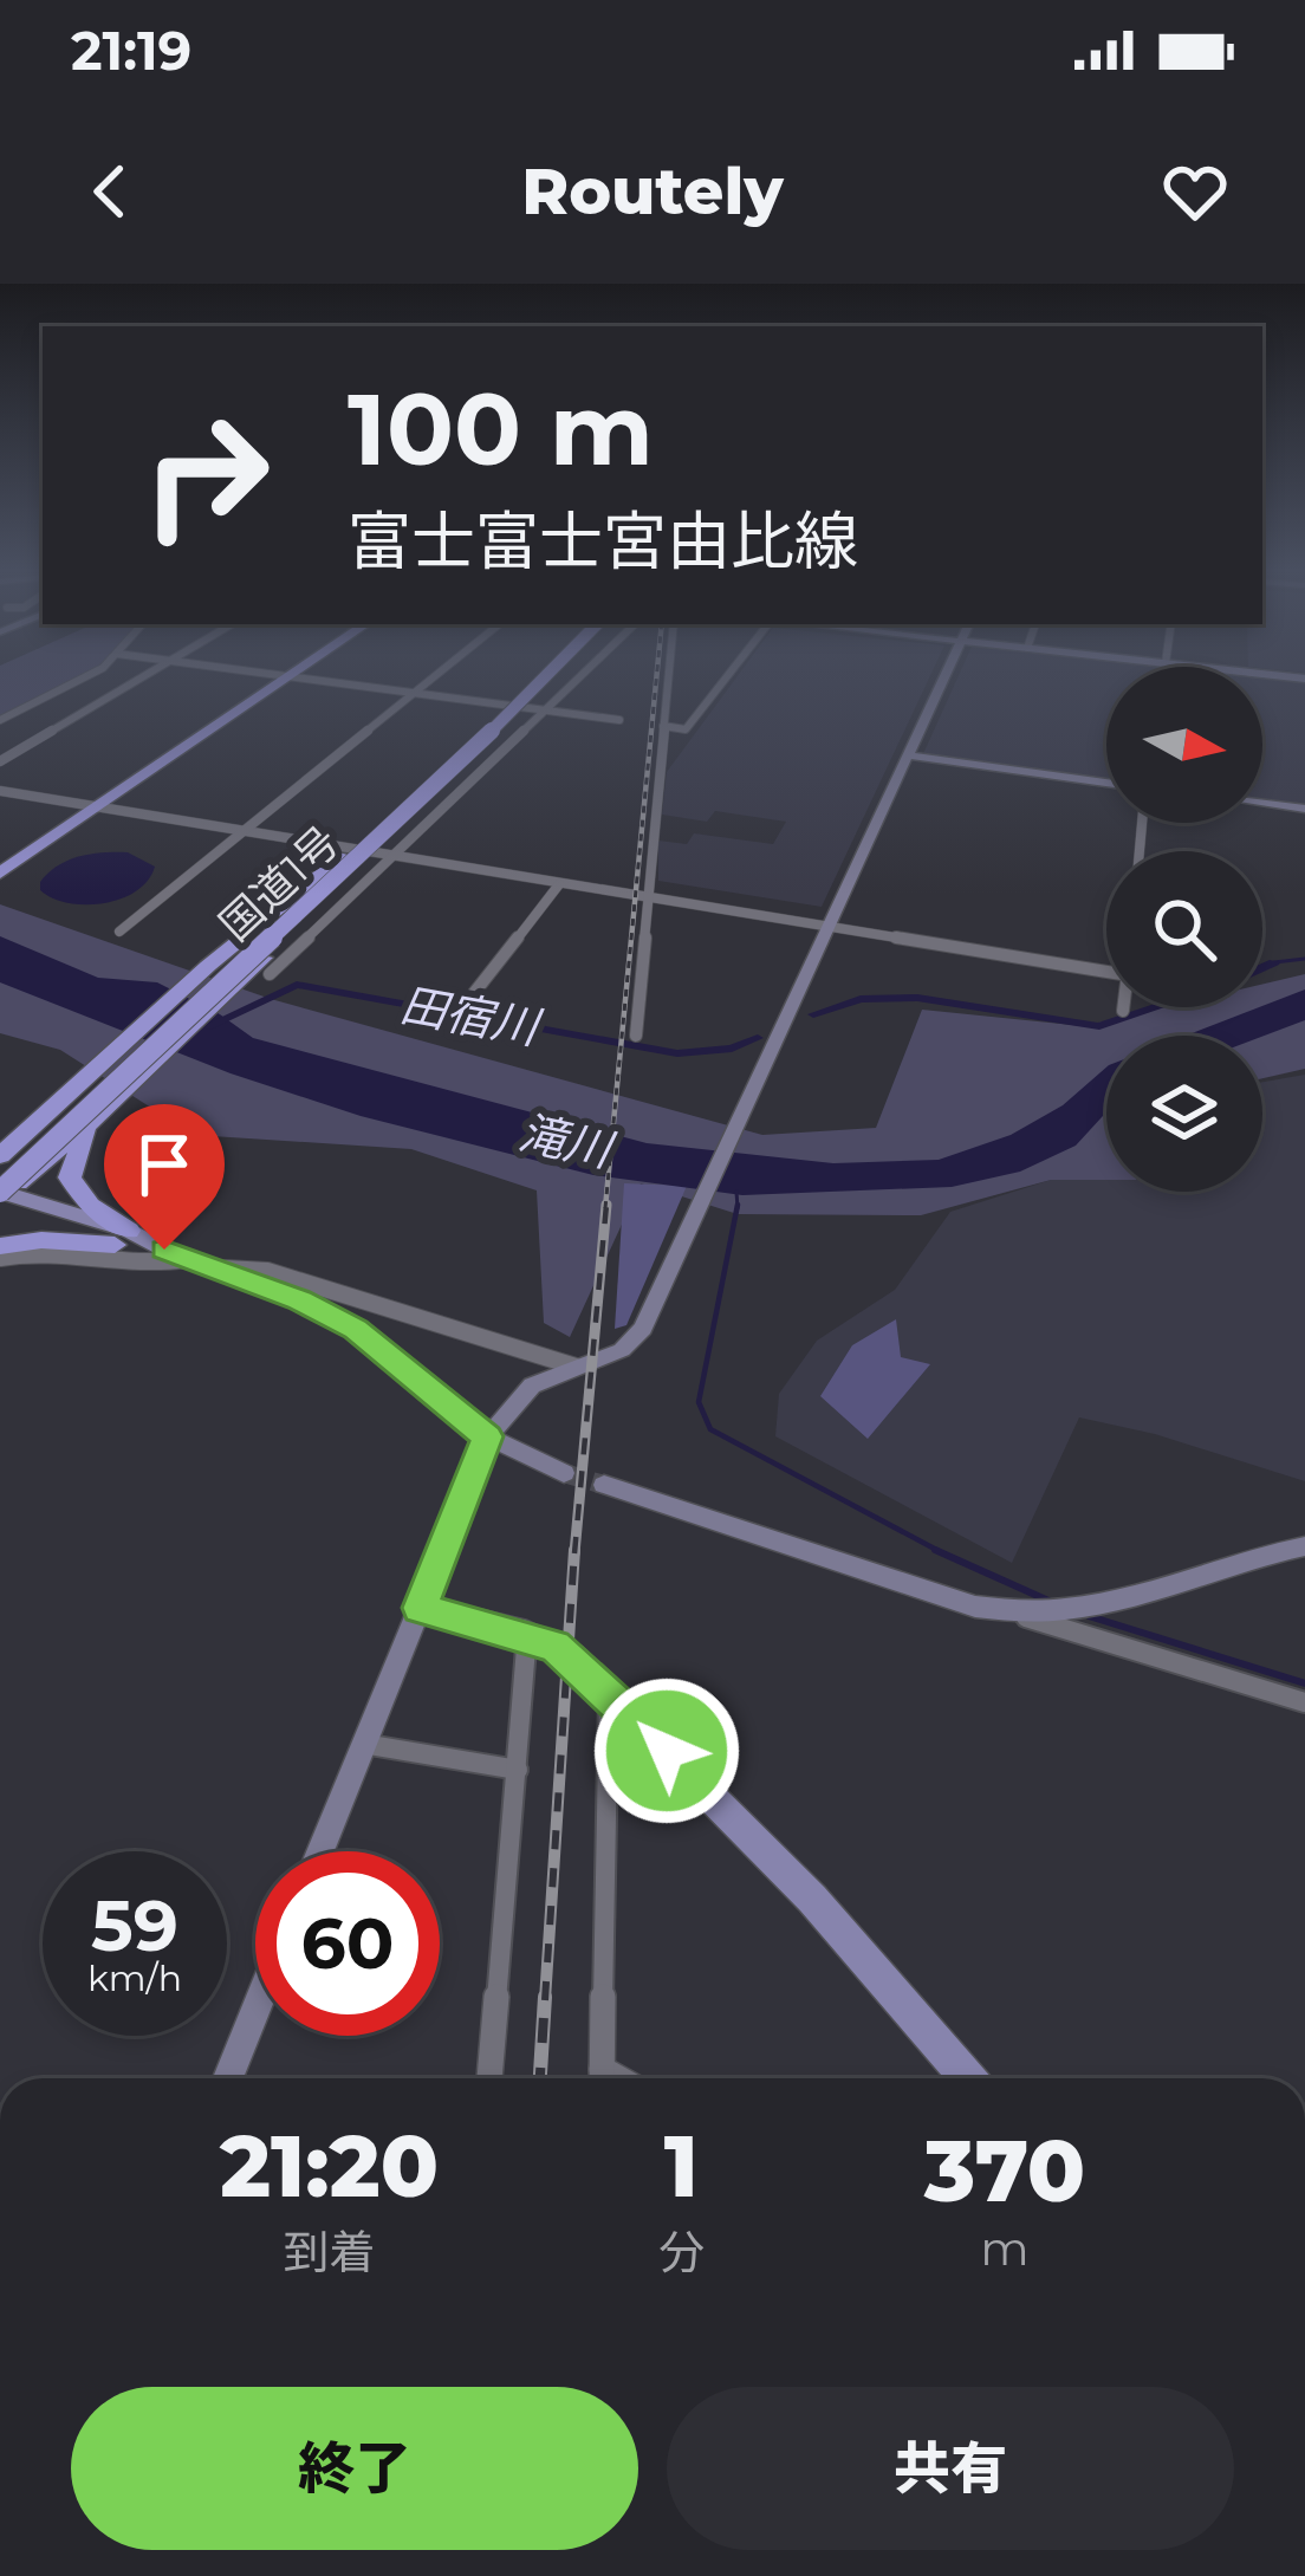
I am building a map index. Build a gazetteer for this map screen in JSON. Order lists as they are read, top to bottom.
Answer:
{
  "streets": {
    "highway": ["国道1号"]
  },
  "water": ["田宿川", "滝川"],
  "north": "right",
  "page": {
    "status": "21:19",
    "header": "Routely",
    "turn": ["100 m", "富士富士宮由比線"],
    "speed": "59 km/h",
    "limit": "60",
    "eta": [
      "21:20",
      "到着",
      "1",
      "分",
      "370",
      "m"
    ],
    "buttons": ["終了", "共有"]
  }
}
